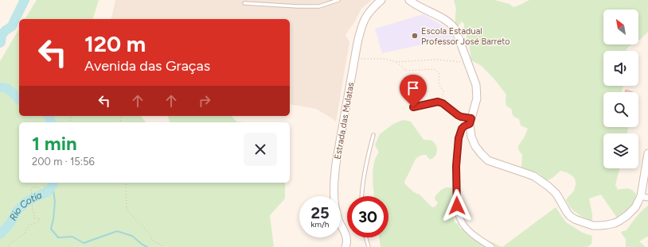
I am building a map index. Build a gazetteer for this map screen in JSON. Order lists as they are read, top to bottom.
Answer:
{
  "streets": {
    "street": ["Estrada das Mulatas"]
  },
  "water": ["Rio Cotia"],
  "places": ["Escola Estadual Professor José Barreto"],
  "north": "top left",
  "page": {
    "turn": ["120 m", "Avenida das Graças"],
    "heading": ["1 min", "200 m · 15:56"],
    "speed": "25 km/h",
    "limit": "30"
  }
}
